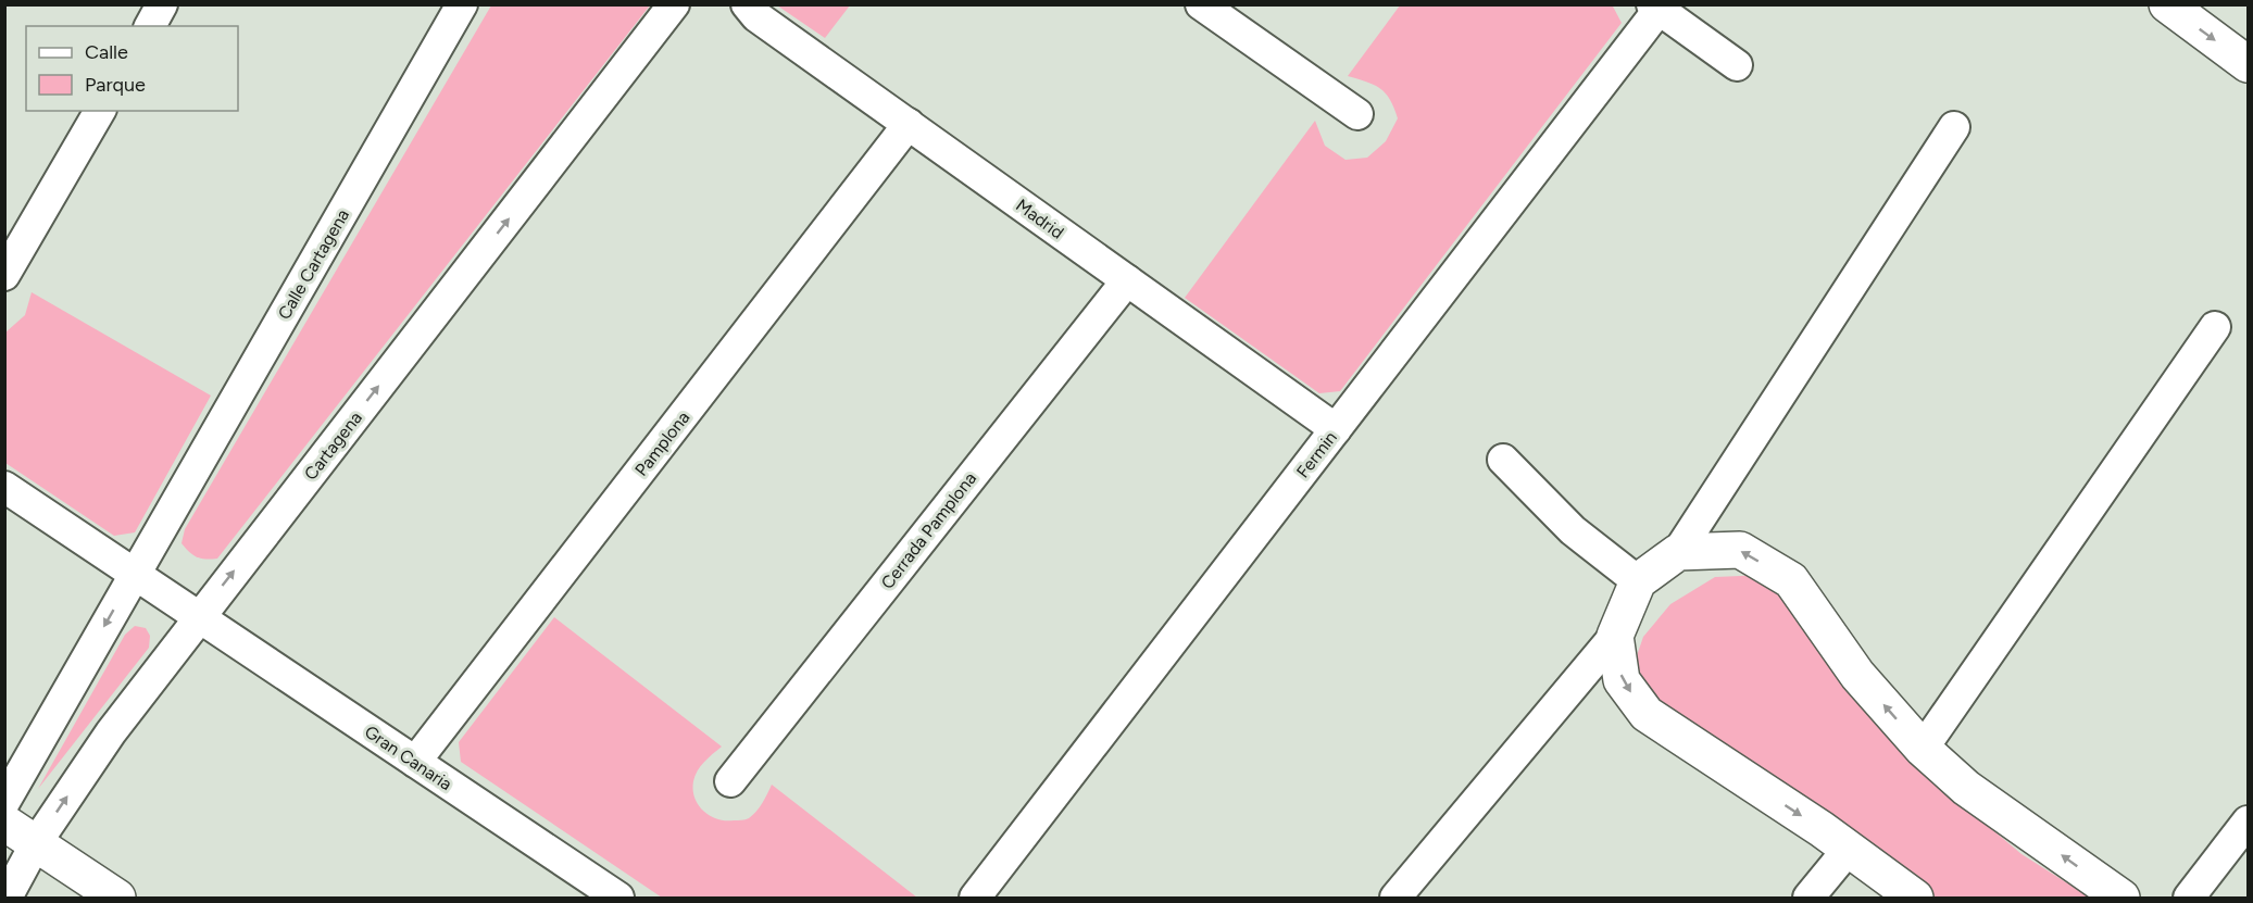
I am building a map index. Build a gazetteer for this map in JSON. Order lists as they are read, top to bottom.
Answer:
{
  "streets": {
    "street": [
      "Madrid",
      "Calle Cartagena",
      "Pamplona",
      "Cartagena",
      "Fermin",
      "Cerrada Pamplona",
      "Gran Canaria"
    ]
  },
  "crossings": [
    ["Madrid", "Pamplona"],
    ["Madrid", "Fermin"],
    ["Madrid", "Cerrada Pamplona"],
    ["Calle Cartagena", "Gran Canaria"],
    ["Pamplona", "Gran Canaria"],
    ["Cartagena", "Gran Canaria"]
  ],
  "one_way": ["Cartagena"],
  "legend": ["Calle", "Parque"]
}
